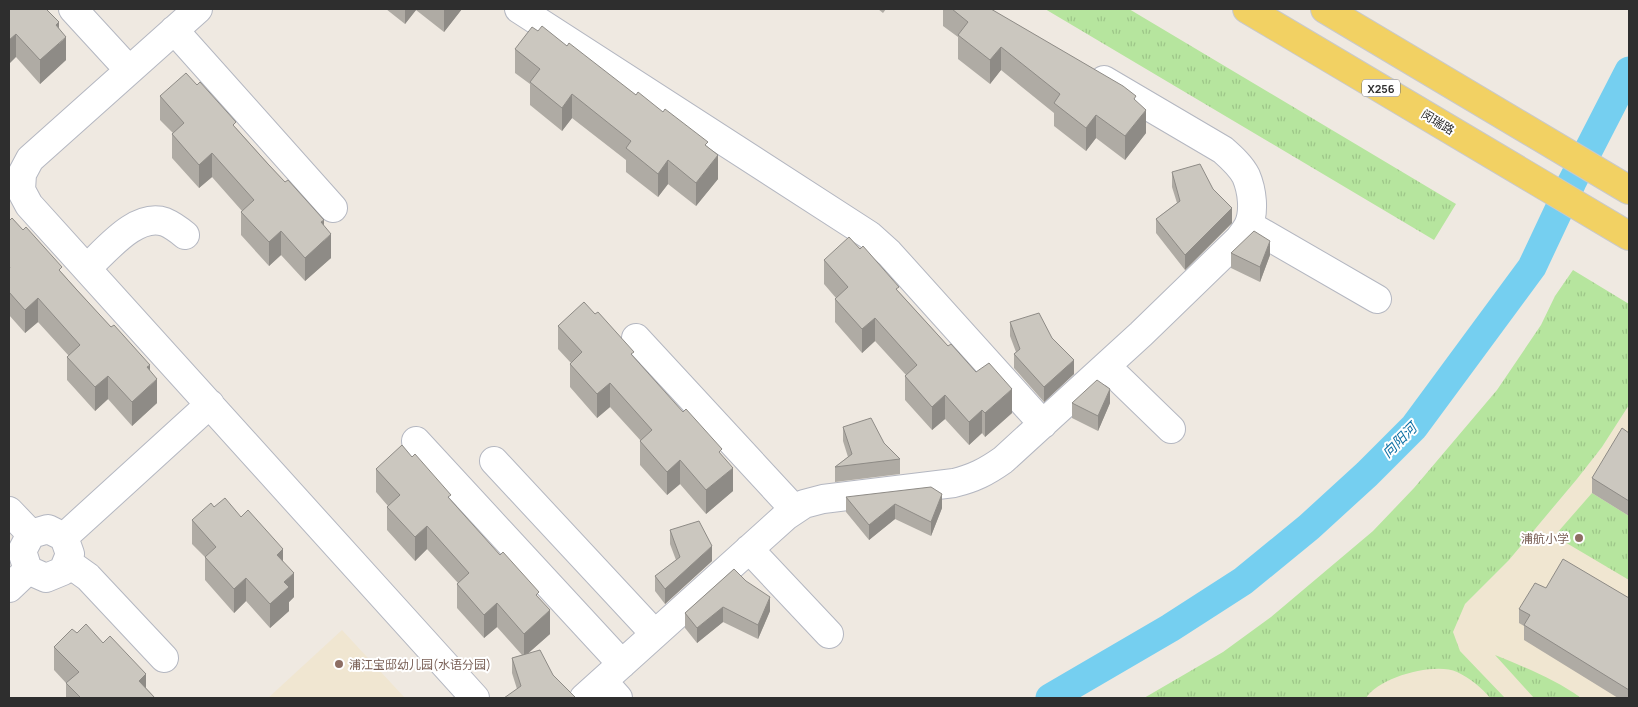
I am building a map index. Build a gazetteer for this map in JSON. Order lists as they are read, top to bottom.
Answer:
{
  "streets": {
    "main road": ["X256", "闵瑞路"]
  },
  "water": ["向阳河"],
  "places": ["浦航小学", "浦江宝邸幼儿园(水语分园)"]
}
